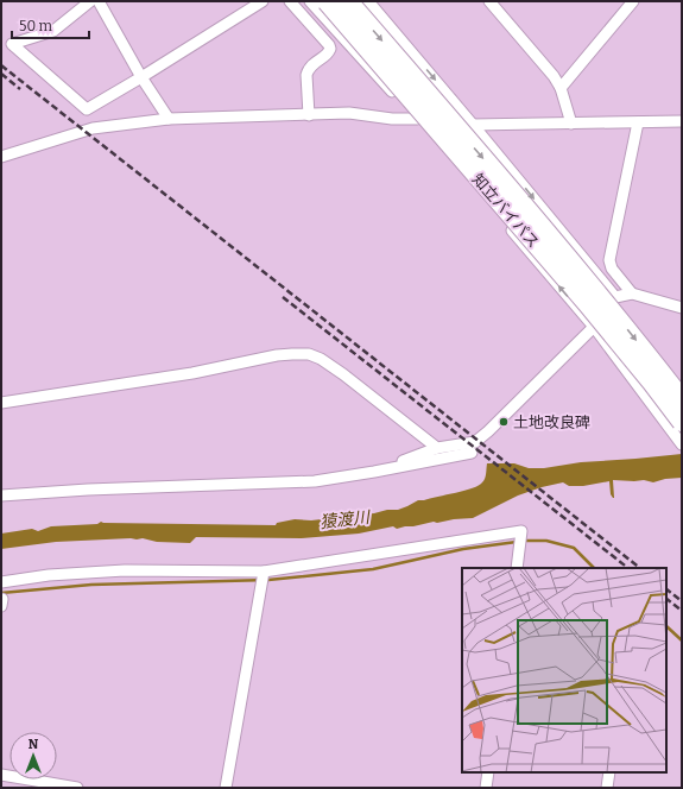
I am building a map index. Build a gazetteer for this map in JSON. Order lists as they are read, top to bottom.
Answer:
{
  "streets": {
    "highway": ["知立バイパス"]
  },
  "water": ["猿渡川"],
  "places": ["土地改良碑"],
  "scale_bar": "50 m",
  "north": "top"
}
